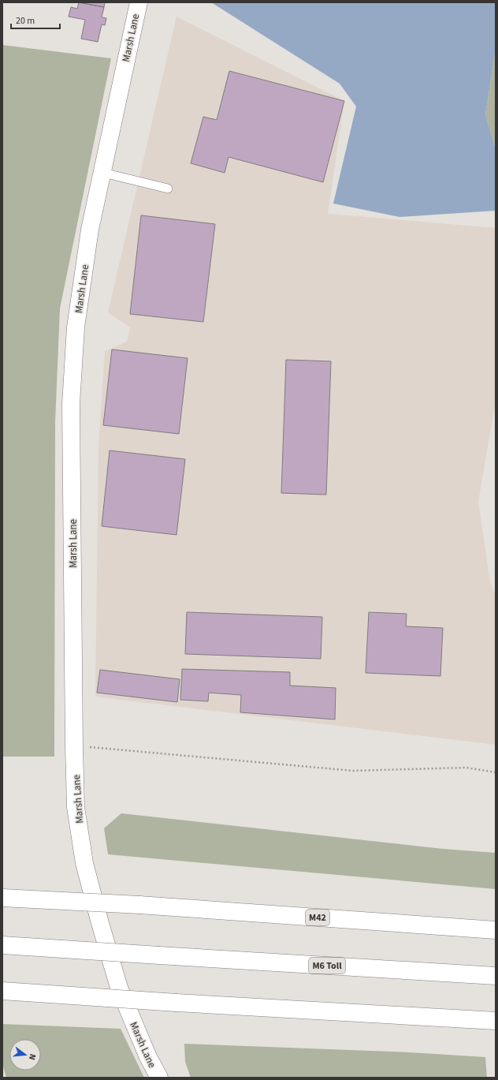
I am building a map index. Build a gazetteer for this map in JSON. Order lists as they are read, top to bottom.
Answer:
{
  "streets": {
    "main road": ["Marsh Lane", "M42", "M6 Toll"]
  },
  "scale_bar": "20 m",
  "north": "right"
}
